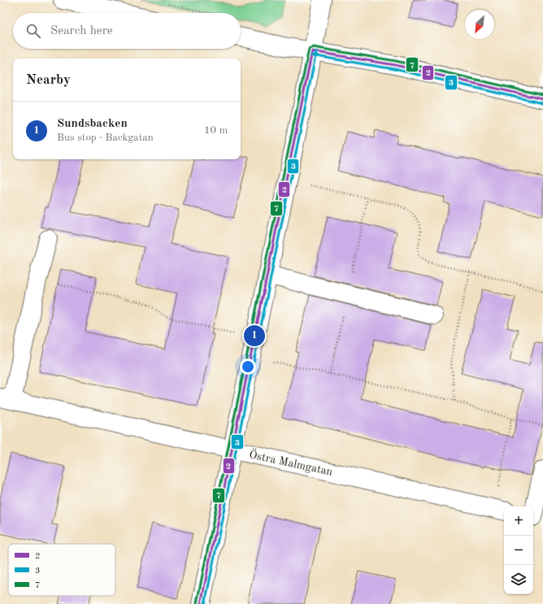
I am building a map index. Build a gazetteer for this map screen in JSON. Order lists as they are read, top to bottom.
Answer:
{
  "streets": {
    "street": ["Östra Malmgatan"]
  },
  "lines": ["transit line 7", "transit line 2", "transit line 3"],
  "legend": ["2", "3", "7"],
  "north": "bottom left",
  "page": {
    "search": "Search here",
    "heading": "Nearby",
    "list": [
      {
        "mark": "1",
        "name": "Sundsbacken",
        "note": "Bus stop · Backgatan",
        "value": "10 m"
      }
    ],
    "pins": "1",
    "map_buttons": ["+", "−"]
  }
}
